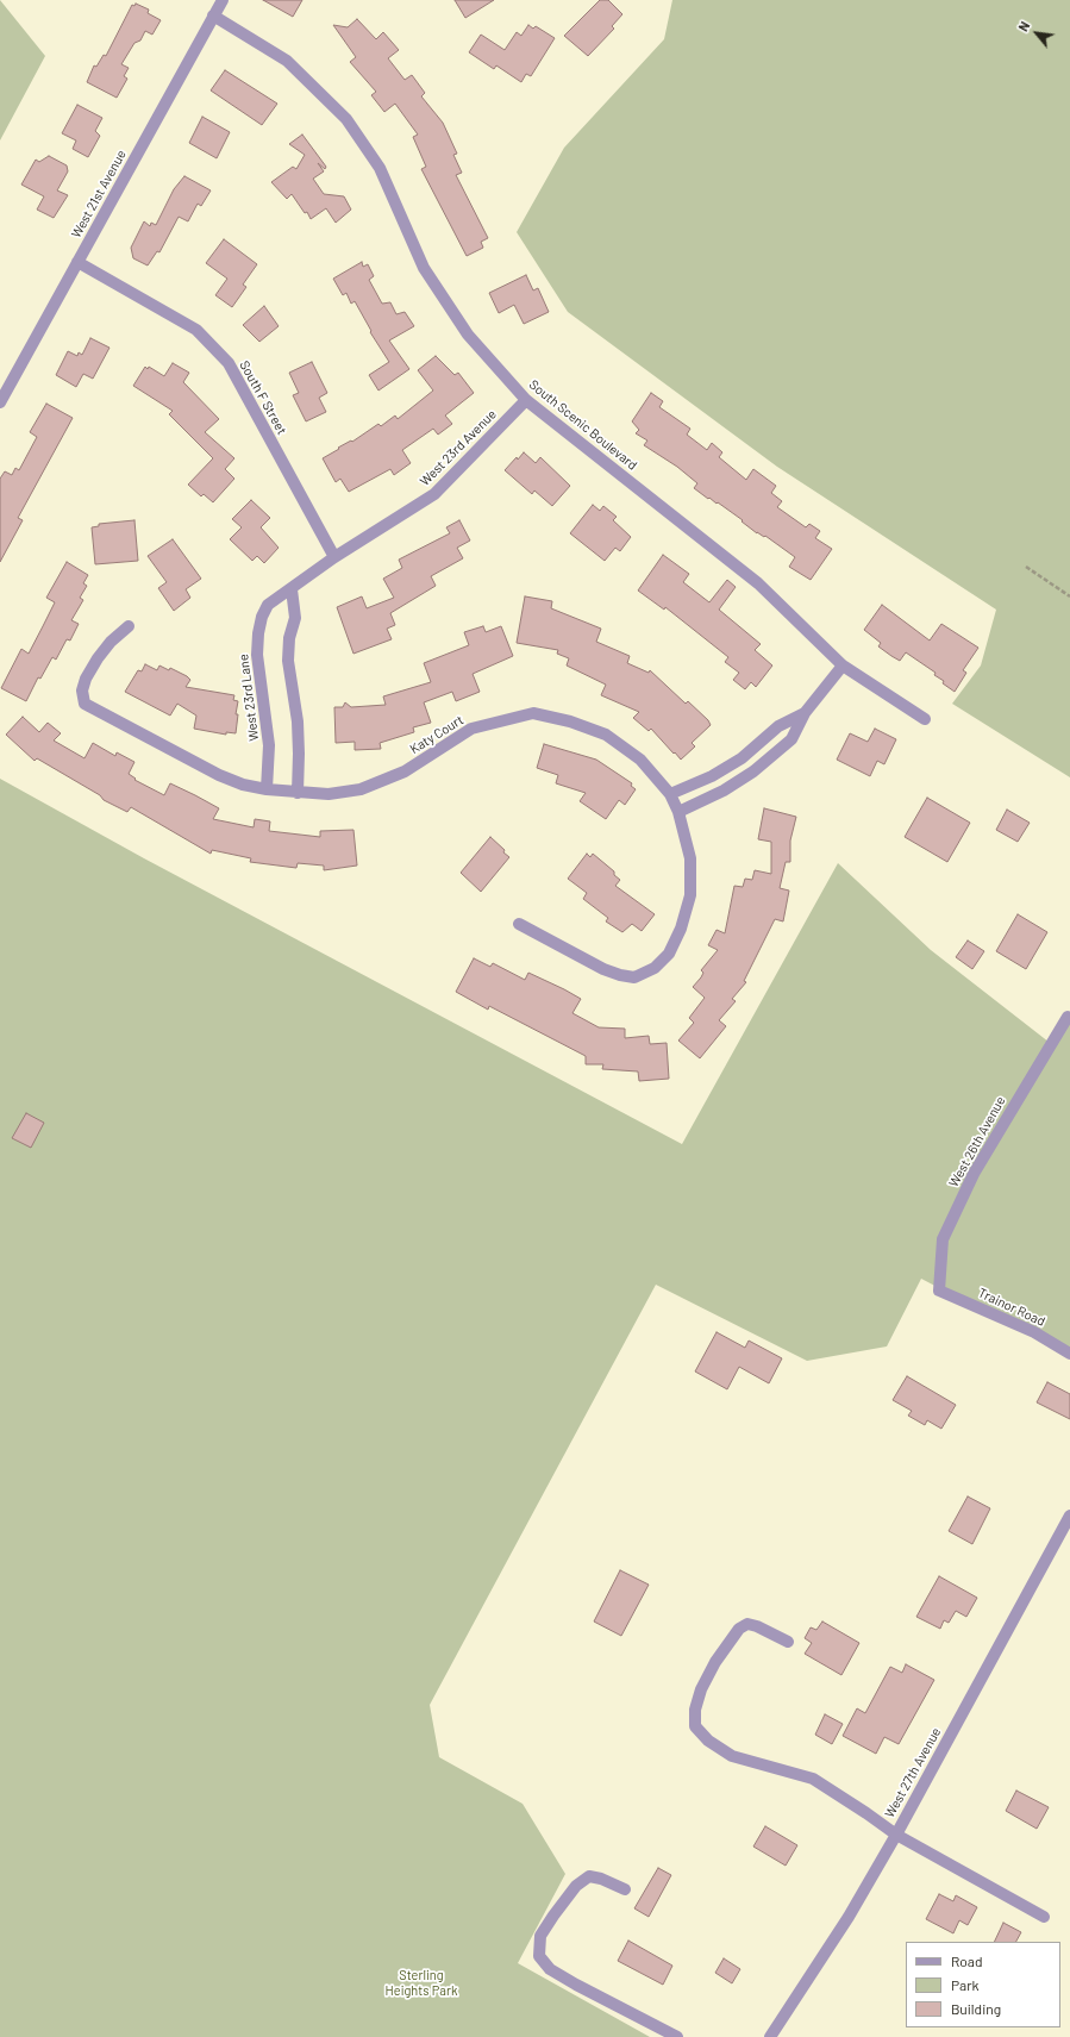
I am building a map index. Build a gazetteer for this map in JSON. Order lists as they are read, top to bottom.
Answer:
{
  "streets": {
    "street": [
      "West 21st Avenue",
      "South F Street",
      "South Scenic Boulevard",
      "West 23rd Avenue",
      "West 23rd Lane",
      "Katy Court",
      "West 26th Avenue",
      "Trainor Road",
      "West 27th Avenue"
    ]
  },
  "crossings": [
    ["West 21st Avenue", "South F Street"],
    ["West 21st Avenue", "South Scenic Boulevard"],
    ["South F Street", "West 23rd Avenue"],
    ["South F Street", "West 23rd Lane"],
    ["South Scenic Boulevard", "West 23rd Avenue"],
    ["West 23rd Avenue", "West 23rd Lane"],
    ["West 23rd Lane", "Katy Court"],
    ["West 26th Avenue", "Trainor Road"]
  ],
  "parks": ["Sterling Heights Park"],
  "legend": ["Road", "Park", "Building"],
  "north": "top left"
}
